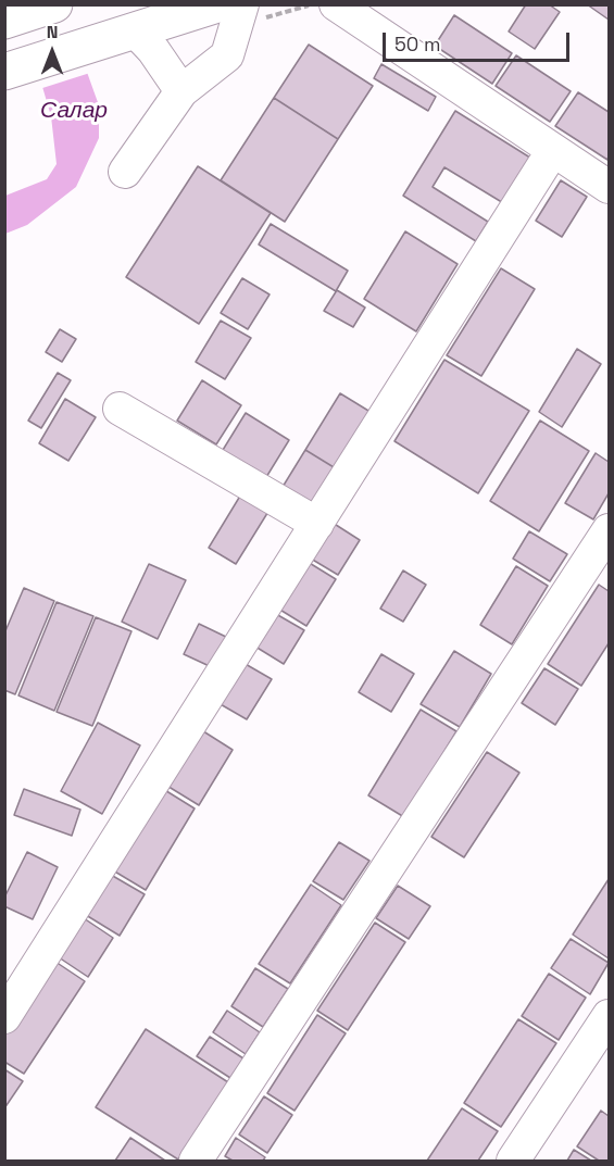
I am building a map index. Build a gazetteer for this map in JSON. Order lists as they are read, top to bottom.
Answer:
{
  "water": ["Салар"],
  "scale_bar": "50 m",
  "north": "top"
}
